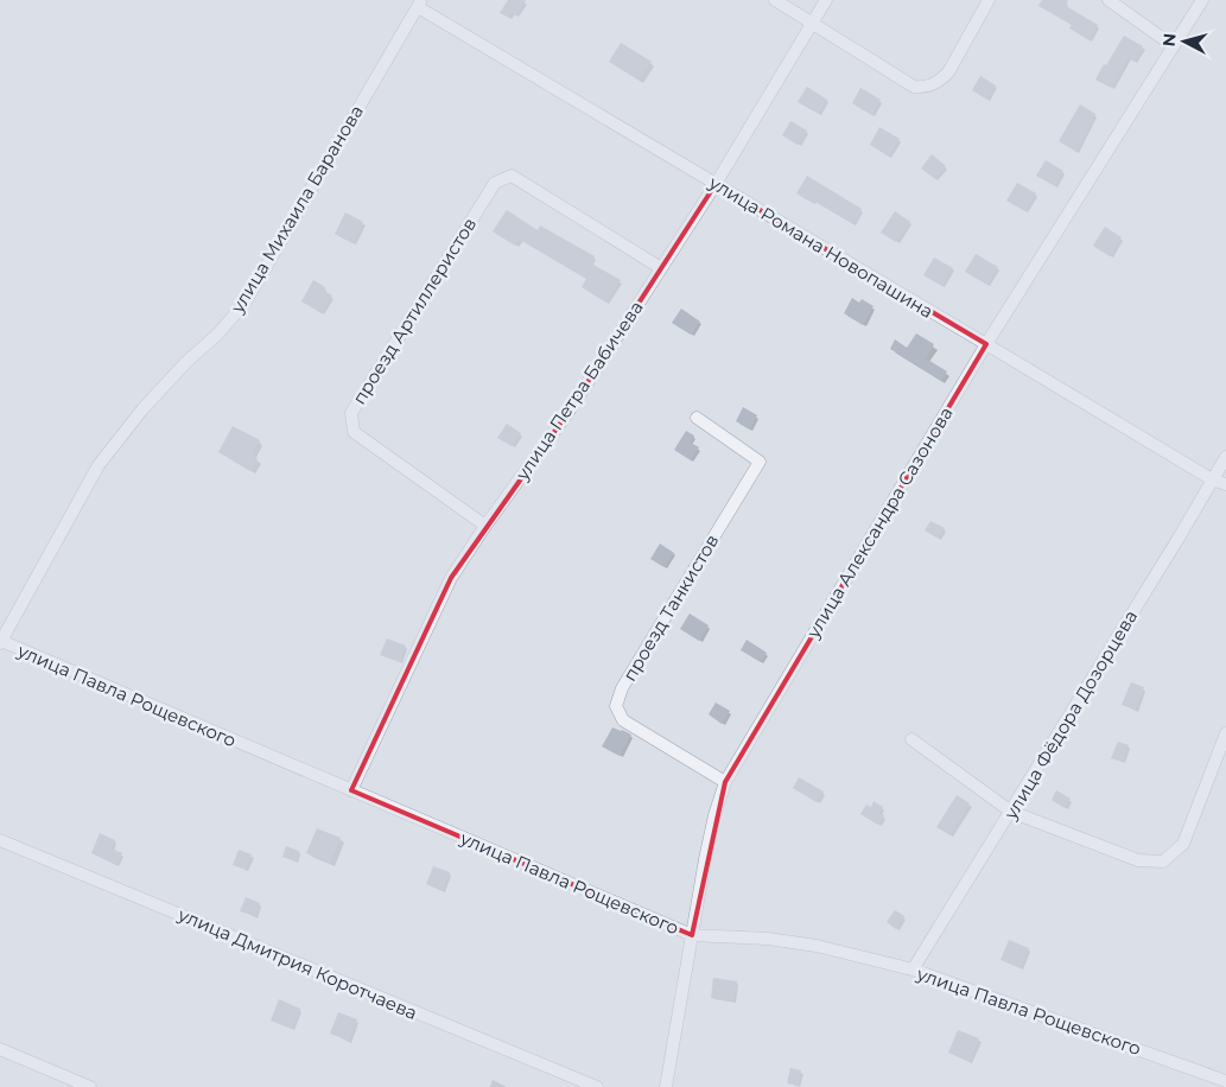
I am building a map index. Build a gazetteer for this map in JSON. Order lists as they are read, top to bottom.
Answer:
{
  "streets": {
    "street": [
      "улица Михаила Баранова",
      "улица Романа Новопашина",
      "проезд Артиллеристов",
      "улица Петра Бабичева",
      "улица Александра Сазонова",
      "проезд Танкистов",
      "улица Павла Рощевского",
      "улица Фёдора Дозорцева",
      "улица Дмитрия Коротчаева"
    ]
  },
  "crossings": [
    ["улица Михаила Баранова", "улица Романа Новопашина"],
    ["улица Михаила Баранова", "улица Павла Рощевского"],
    ["улица Романа Новопашина", "улица Петра Бабичева"],
    ["улица Романа Новопашина", "улица Александра Сазонова"],
    ["улица Романа Новопашина", "улица Фёдора Дозорцева"],
    ["проезд Артиллеристов", "улица Петра Бабичева"],
    ["улица Петра Бабичева", "улица Павла Рощевского"],
    ["улица Александра Сазонова", "проезд Танкистов"],
    ["улица Александра Сазонова", "улица Павла Рощевского"],
    ["улица Павла Рощевского", "улица Фёдора Дозорцева"]
  ],
  "north": "left"
}
